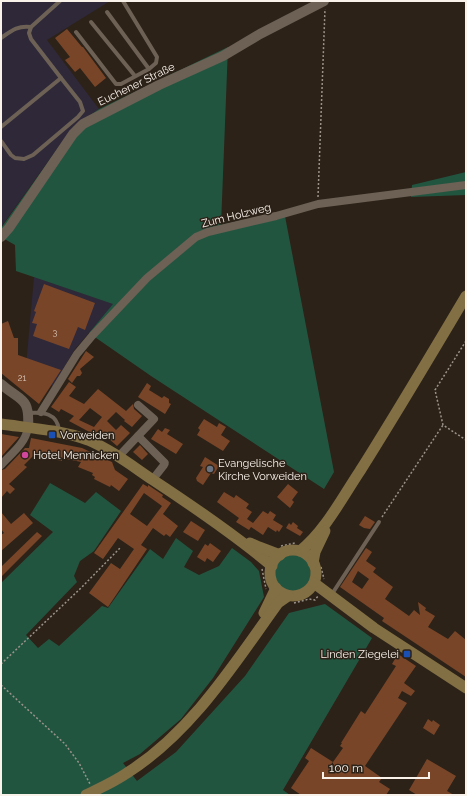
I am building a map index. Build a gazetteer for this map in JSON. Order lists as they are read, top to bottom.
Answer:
{
  "streets": {
    "street": ["Euchener Straße", "Zum Holzweg"]
  },
  "places": {
    "transit": ["Vorweiden", "Linden Ziegelei"],
    "other": ["Hotel Mennicken", "Evangelische Kirche Vorweiden"]
  },
  "house_numbers": ["3", "21"],
  "scale_bar": "100 m"
}
